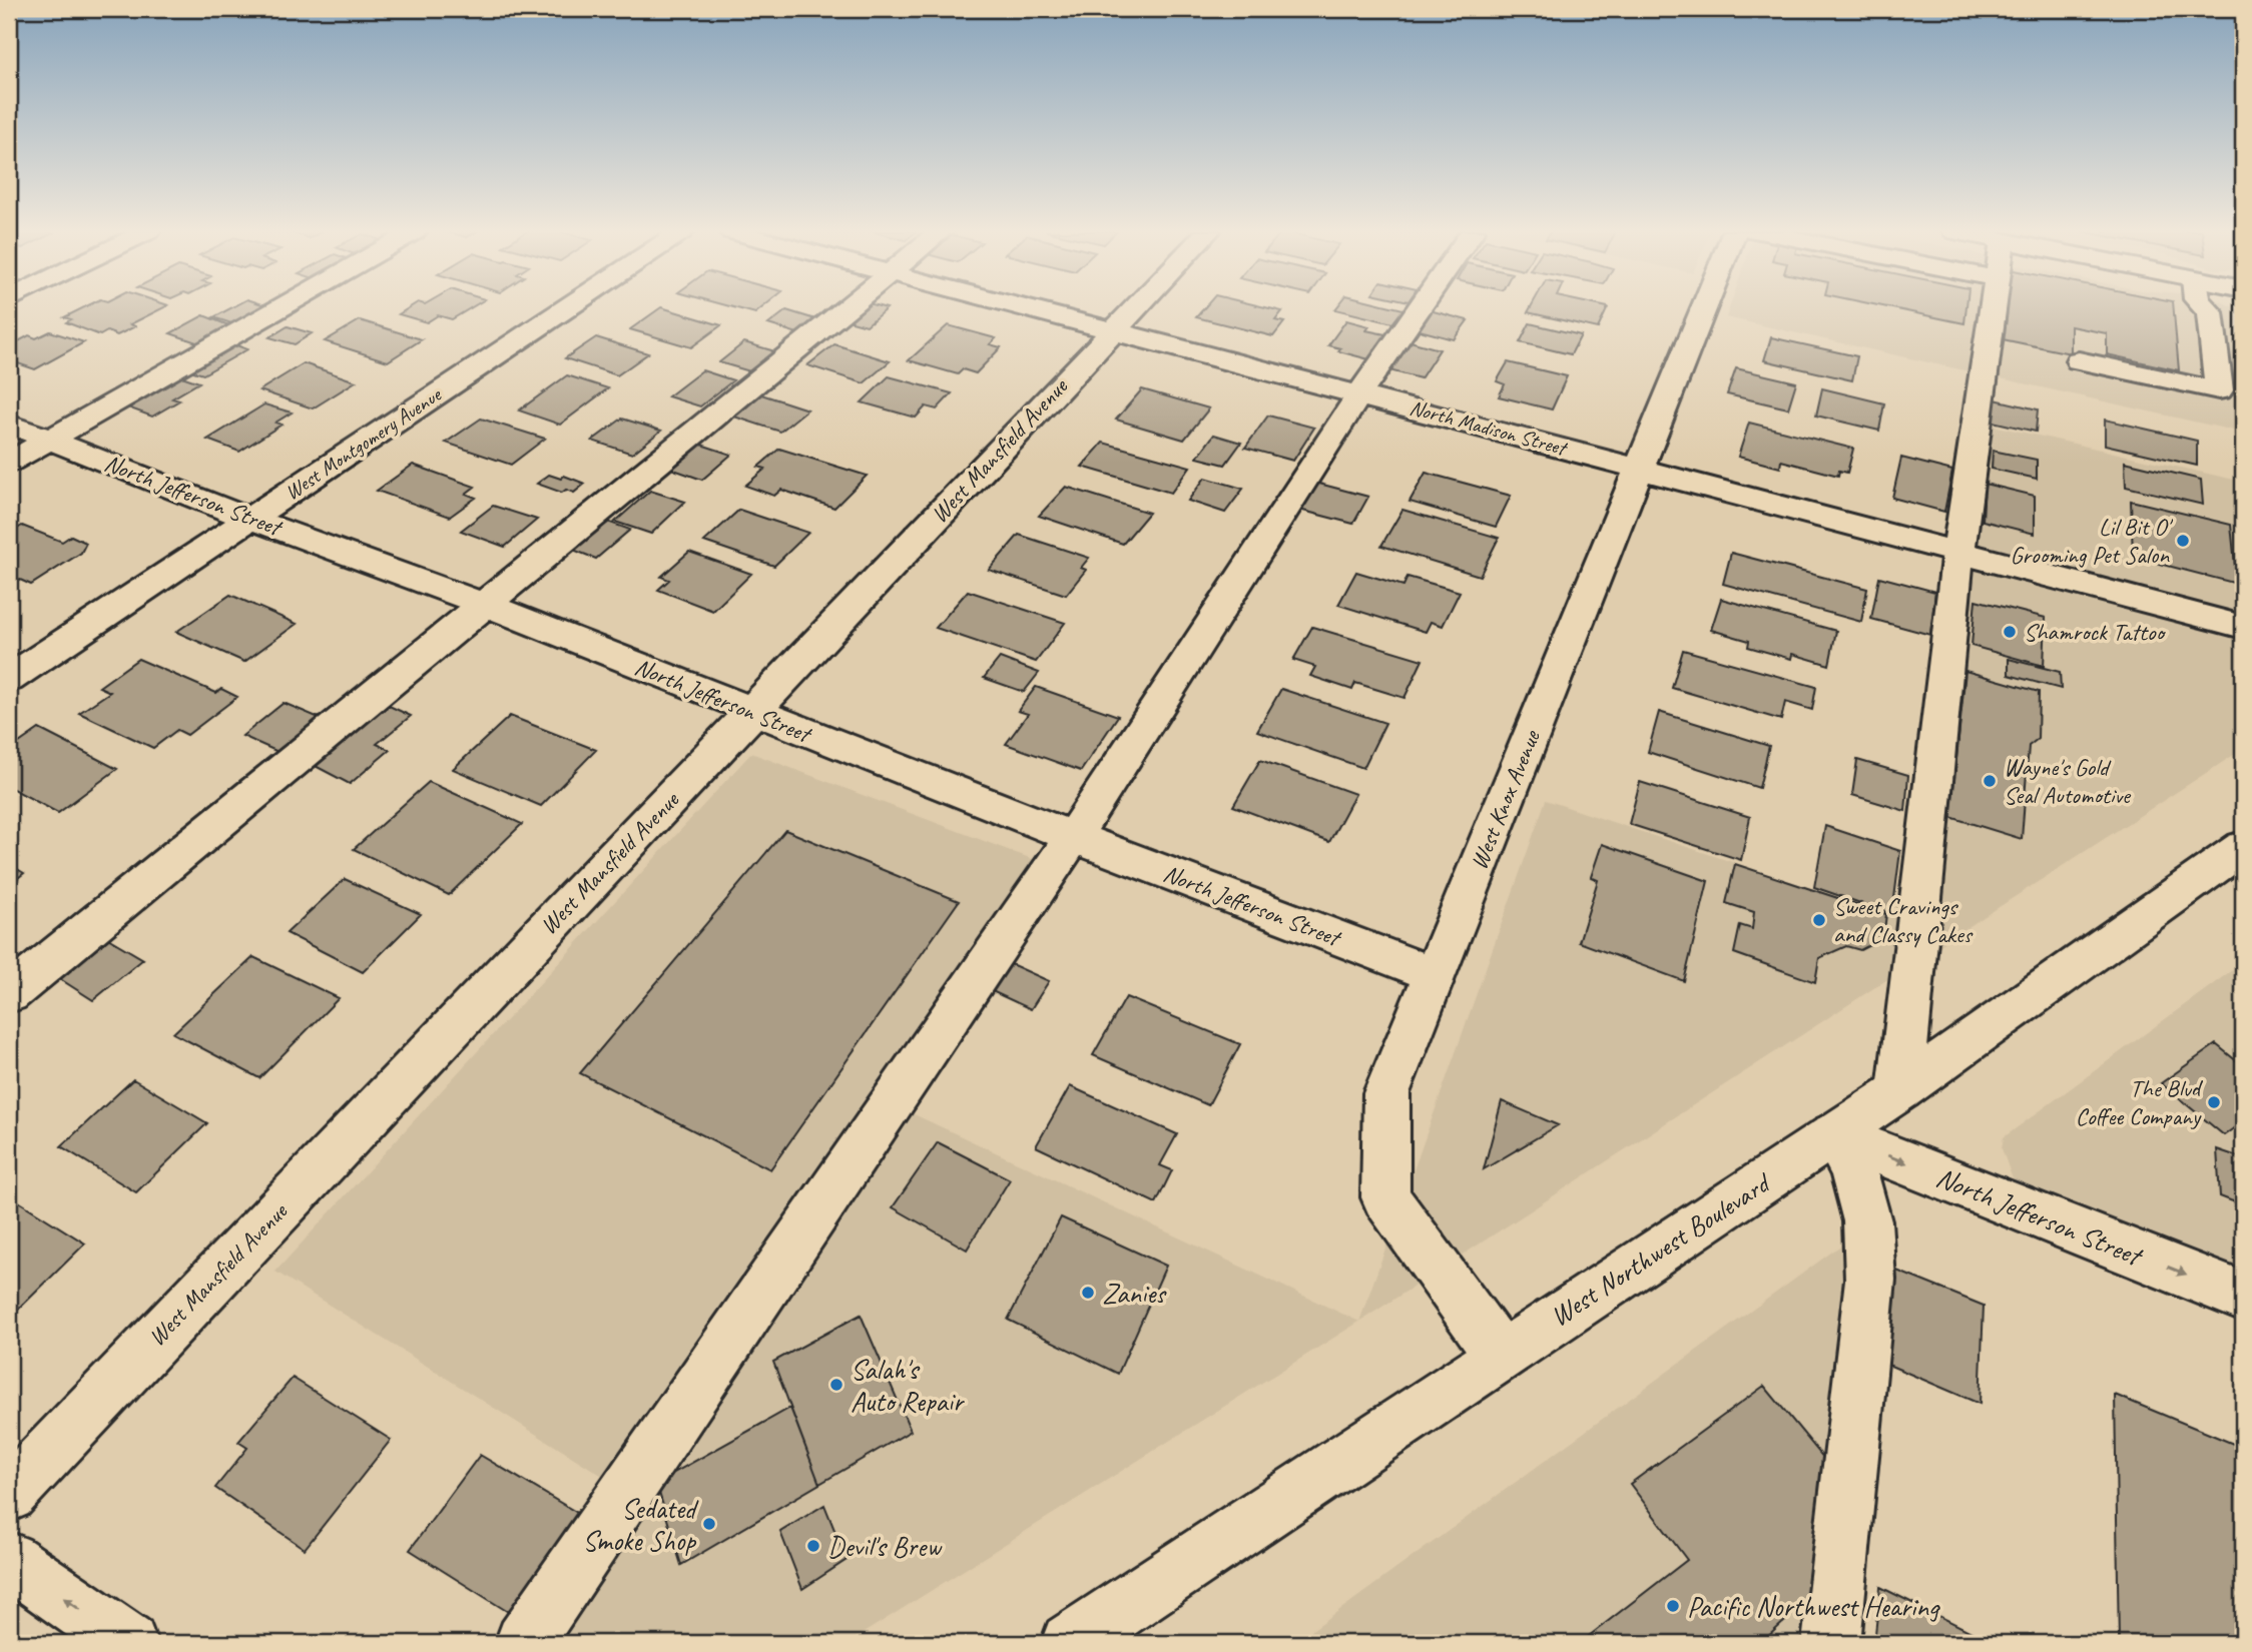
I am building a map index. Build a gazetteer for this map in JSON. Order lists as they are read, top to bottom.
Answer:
{
  "streets": {
    "street": [
      "North Madison Street",
      "West Montgomery Avenue",
      "West Mansfield Avenue",
      "North Jefferson Street",
      "West Knox Avenue",
      "West Northwest Boulevard"
    ]
  },
  "crossings": [
    ["North Madison Street", "West Mansfield Avenue"],
    ["North Madison Street", "West Knox Avenue"],
    ["West Montgomery Avenue", "North Jefferson Street"],
    ["West Mansfield Avenue", "North Jefferson Street"],
    ["North Jefferson Street", "West Knox Avenue"],
    ["North Jefferson Street", "West Northwest Boulevard"],
    ["West Knox Avenue", "West Northwest Boulevard"]
  ],
  "places": [
    "Lil Bit O' Grooming Pet Salon",
    "Shamrock Tattoo",
    "Wayne's Gold Seal Automotive",
    "Sweet Cravings and Classy Cakes",
    "The Blvd Coffee Company",
    "Zanies",
    "Salah's Auto Repair",
    "Sedated Smoke Shop",
    "Devil's Brew",
    "Pacific Northwest Hearing"
  ]
}
